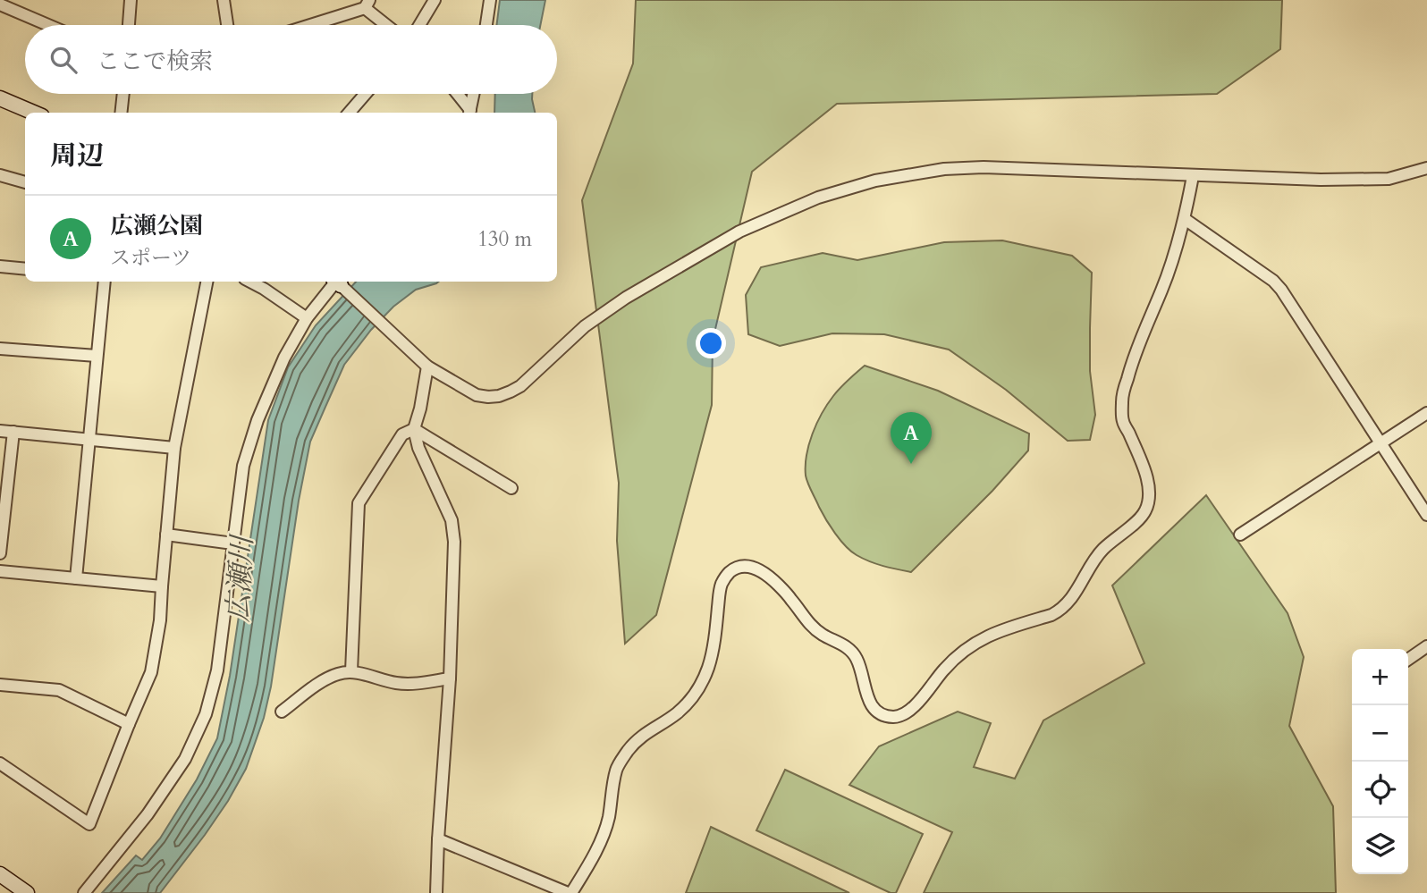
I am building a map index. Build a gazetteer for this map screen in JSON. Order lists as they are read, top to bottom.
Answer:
{
  "water": ["広瀬川"],
  "page": {
    "search": "ここで検索",
    "heading": "周辺",
    "list": [
      {
        "mark": "A",
        "name": "広瀬公園",
        "note": "スポーツ",
        "value": "130 m"
      }
    ],
    "pins": "A",
    "map_buttons": ["+", "−"]
  }
}
